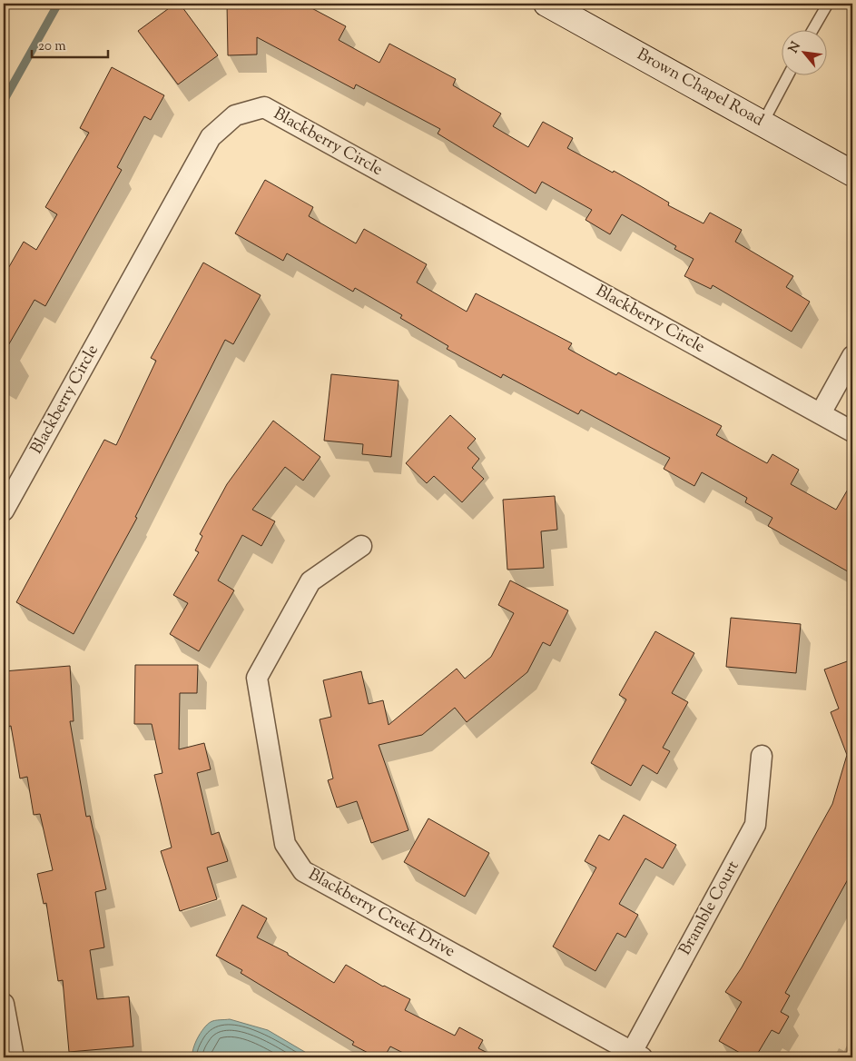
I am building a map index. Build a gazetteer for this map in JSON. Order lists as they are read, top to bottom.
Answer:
{
  "streets": {
    "street": [
      "Brown Chapel Road",
      "Blackberry Circle",
      "Bramble Court",
      "Blackberry Creek Drive"
    ]
  },
  "crossings": [
    ["Bramble Court", "Blackberry Creek Drive"]
  ],
  "scale_bar": "20 m",
  "north": "top left"
}
